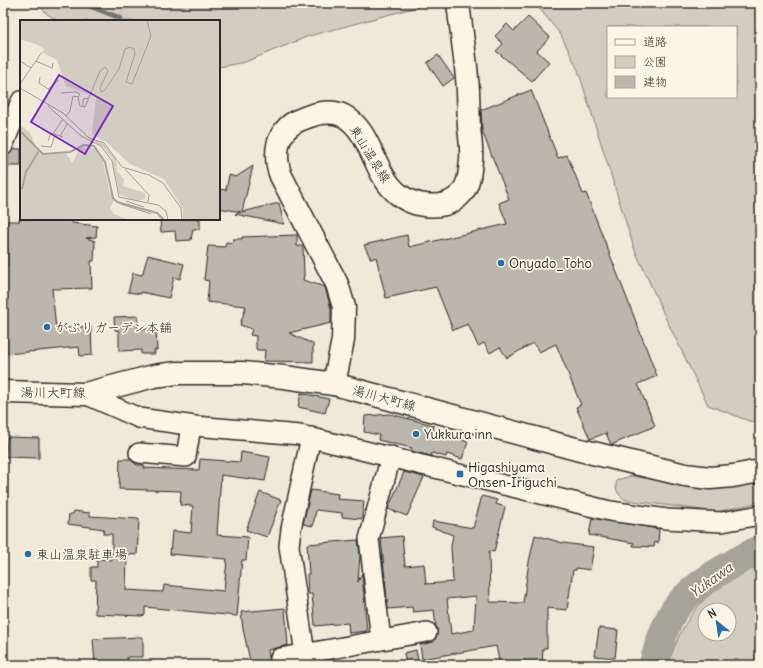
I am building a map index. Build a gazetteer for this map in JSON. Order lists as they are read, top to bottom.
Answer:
{
  "streets": {
    "main road": ["東山温泉線", "湯川大町線"]
  },
  "crossings": [
    ["東山温泉線", "湯川大町線"]
  ],
  "water": ["Yukawa"],
  "places": {
    "other": [
      "Onyado_Toho",
      "がぶりガーデン本舗",
      "Yukkura inn",
      "東山温泉駐車場"
    ],
    "transit": ["Higashiyama Onsen-Iriguchi"]
  },
  "legend": ["道路", "公園", "建物"],
  "north": "top left"
}
